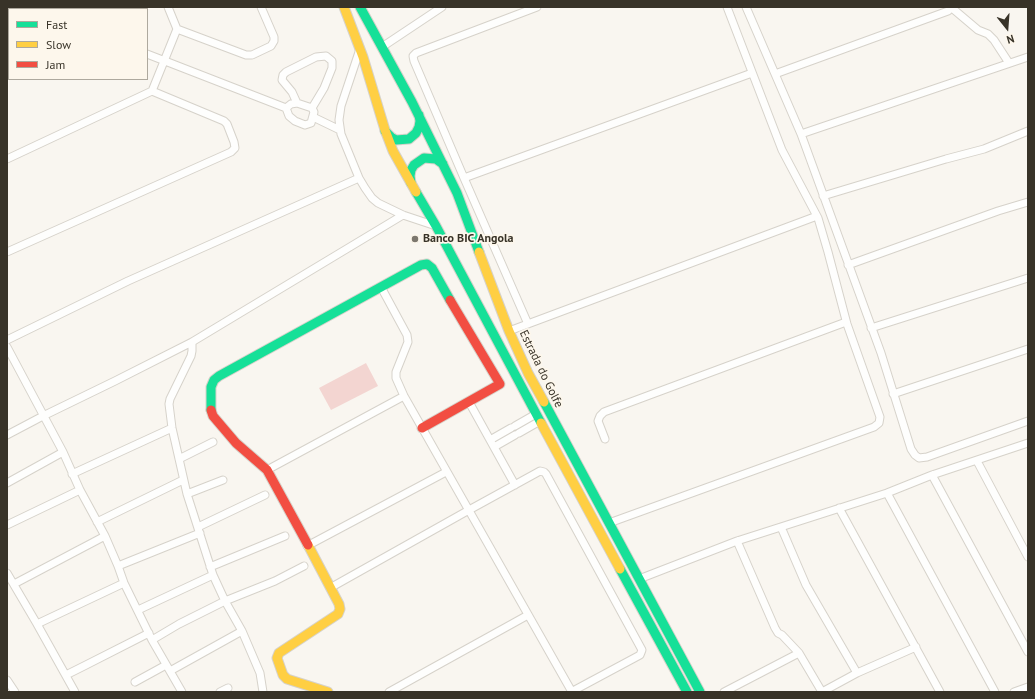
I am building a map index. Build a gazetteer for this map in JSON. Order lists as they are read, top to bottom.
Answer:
{
  "streets": {
    "main road": ["Estrada do Golfe"]
  },
  "places": ["Banco BIC Angola"],
  "legend": ["Fast", "Slow", "Jam"],
  "north": "bottom"
}
